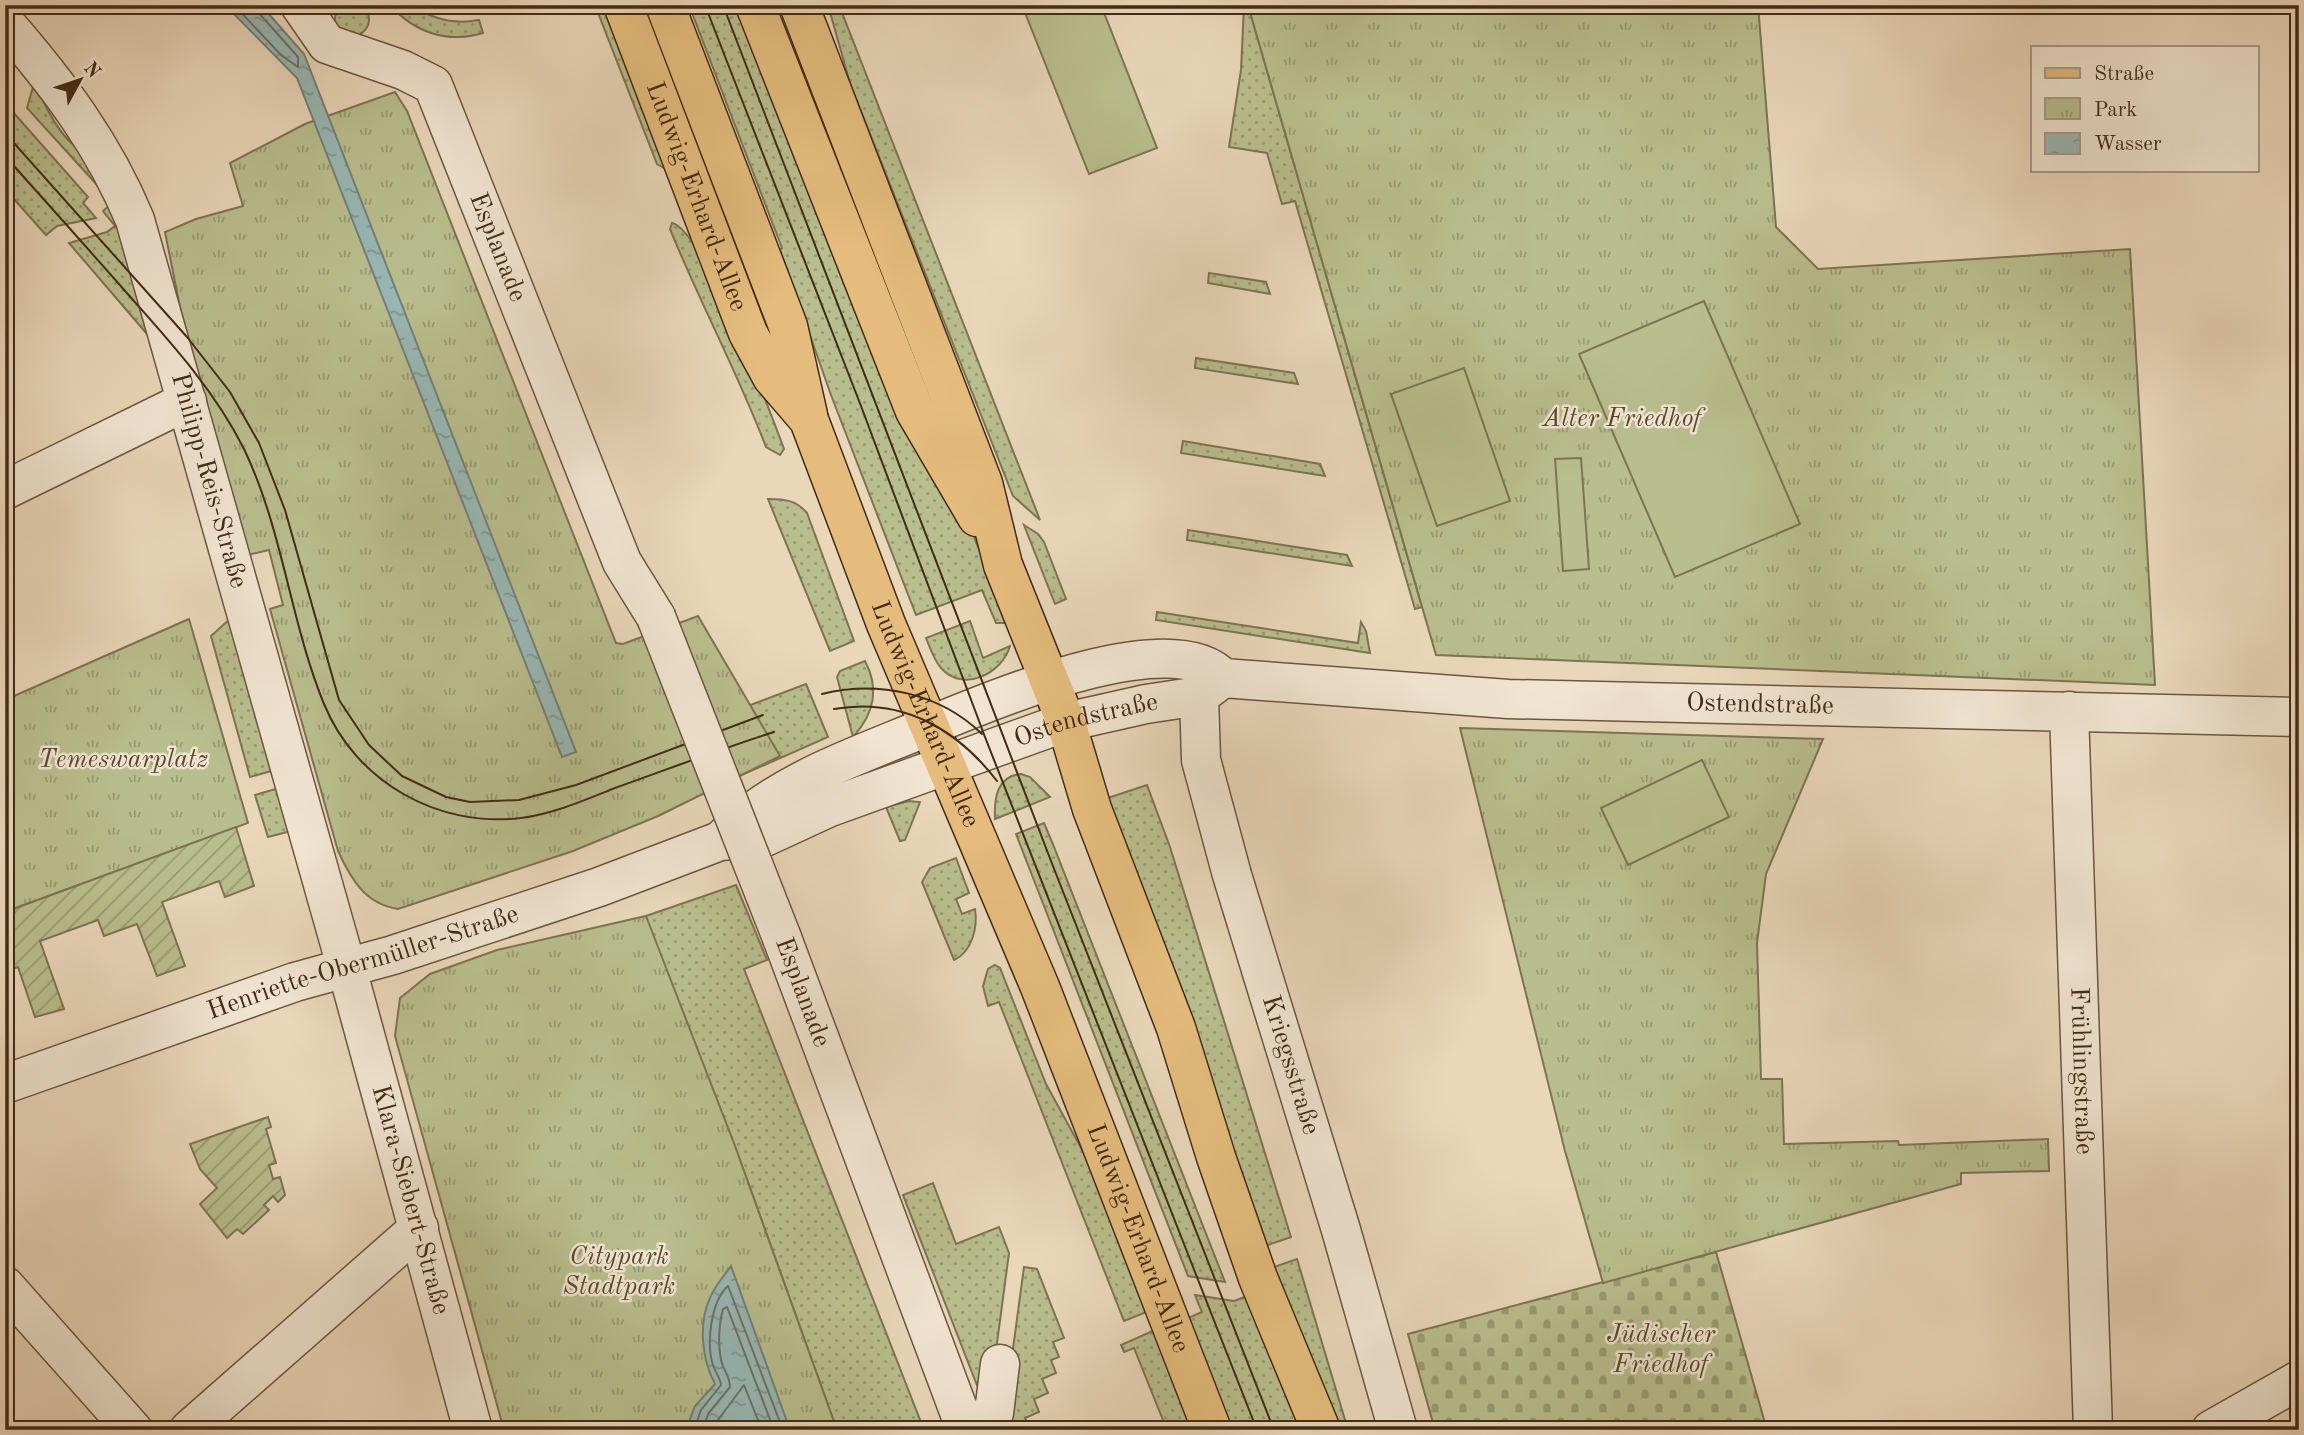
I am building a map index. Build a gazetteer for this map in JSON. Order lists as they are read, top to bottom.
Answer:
{
  "streets": {
    "main road": ["Ludwig-Erhard-Allee"],
    "street": [
      "Esplanade",
      "Philipp-Reis-Straße",
      "Ostendstraße",
      "Henriette-Obermüller-Straße",
      "Kriegsstraße",
      "Frühlingstraße",
      "Klara-Siebert-Straße"
    ]
  },
  "crossings": [
    ["Ludwig-Erhard-Allee", "Ostendstraße"],
    ["Ludwig-Erhard-Allee", "Henriette-Obermüller-Straße"],
    ["Philipp-Reis-Straße", "Henriette-Obermüller-Straße"],
    ["Philipp-Reis-Straße", "Klara-Siebert-Straße"],
    ["Ostendstraße", "Henriette-Obermüller-Straße"],
    ["Ostendstraße", "Kriegsstraße"],
    ["Ostendstraße", "Frühlingstraße"],
    ["Henriette-Obermüller-Straße", "Klara-Siebert-Straße"]
  ],
  "parks": [
    "Alter Friedhof",
    "Temeswarplatz",
    "Citypark Stadtpark",
    "Jüdischer Friedhof"
  ],
  "legend": ["Straße", "Park", "Wasser"],
  "north": "top right"
}
